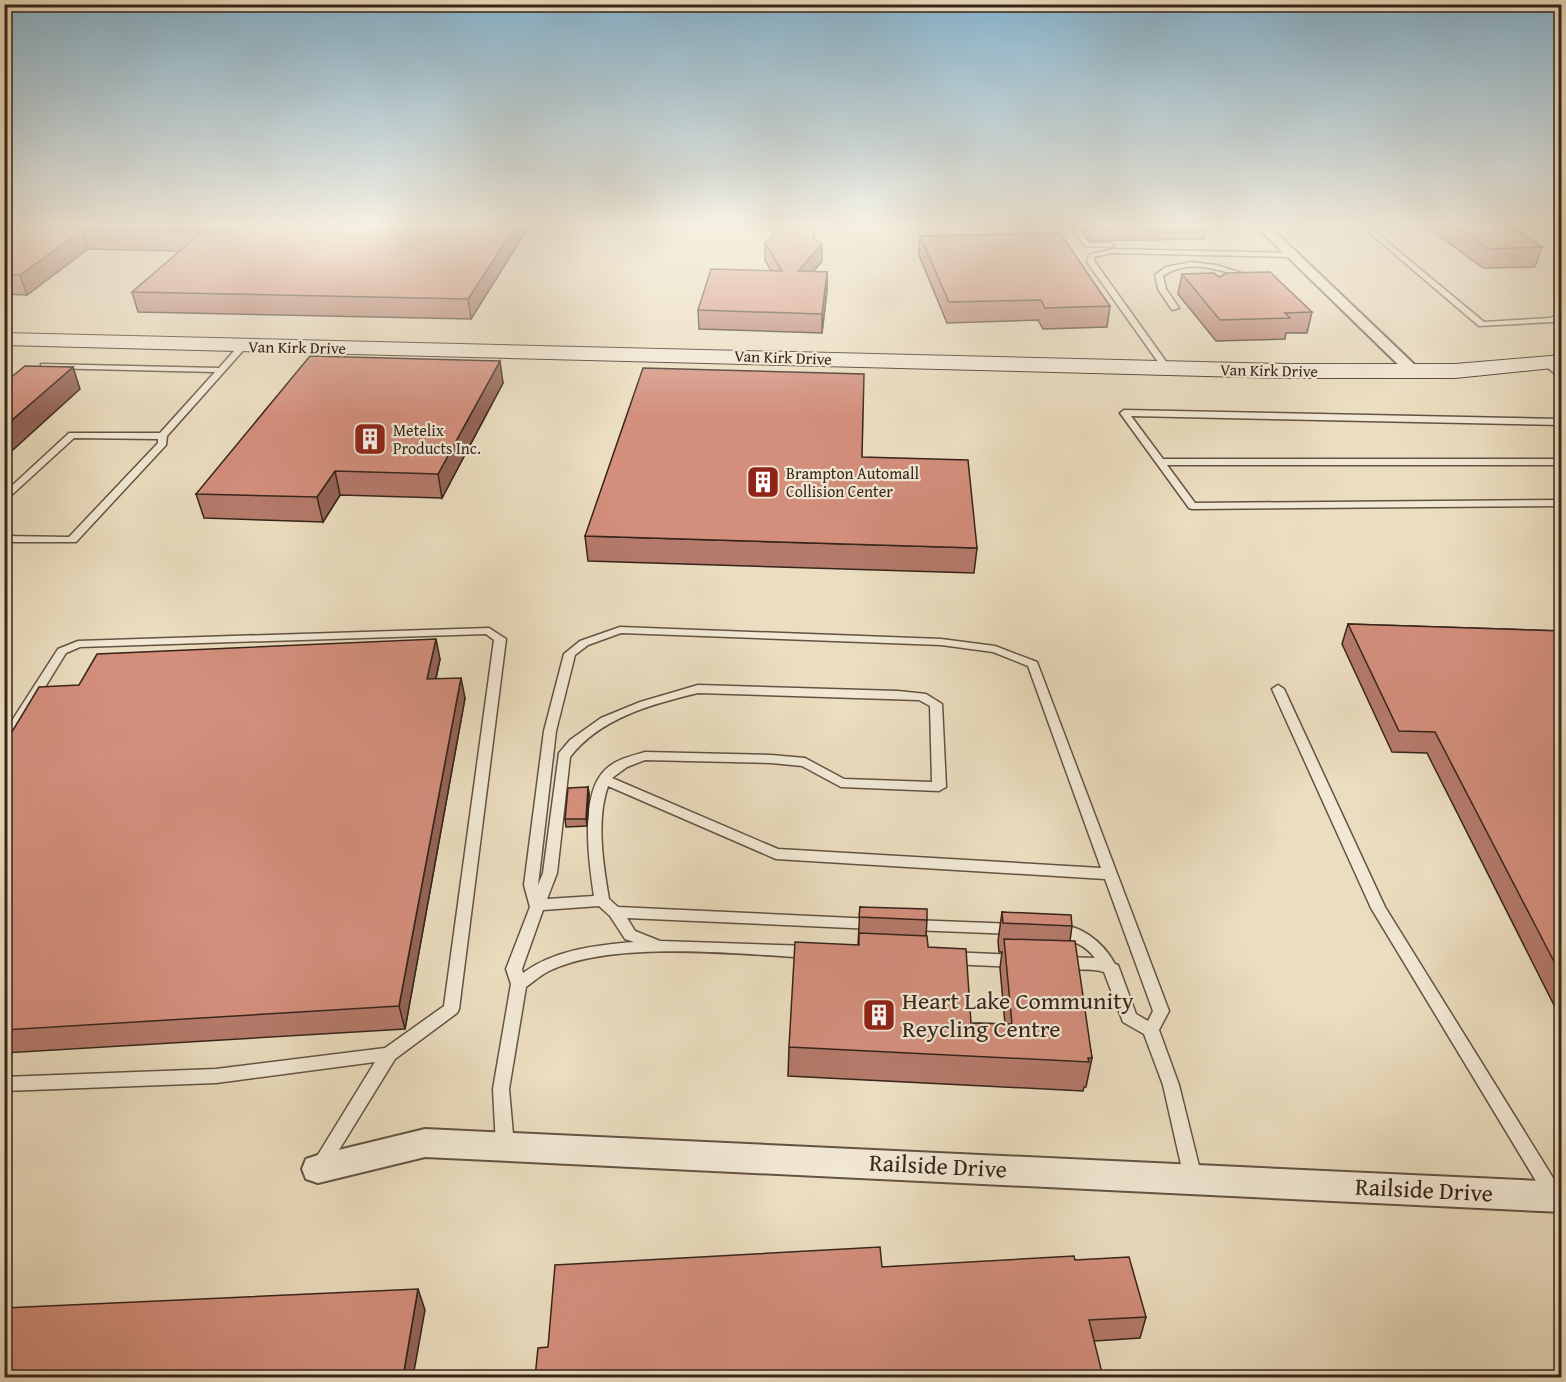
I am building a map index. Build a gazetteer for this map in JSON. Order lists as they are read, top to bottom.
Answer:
{
  "streets": {
    "street": ["Van Kirk Drive", "Railside Drive"]
  },
  "places": {
    "building": ["Metelix Products Inc.", "Brampton Automall Collision Center", "Heart Lake Community Reycling Centre"]
  }
}
